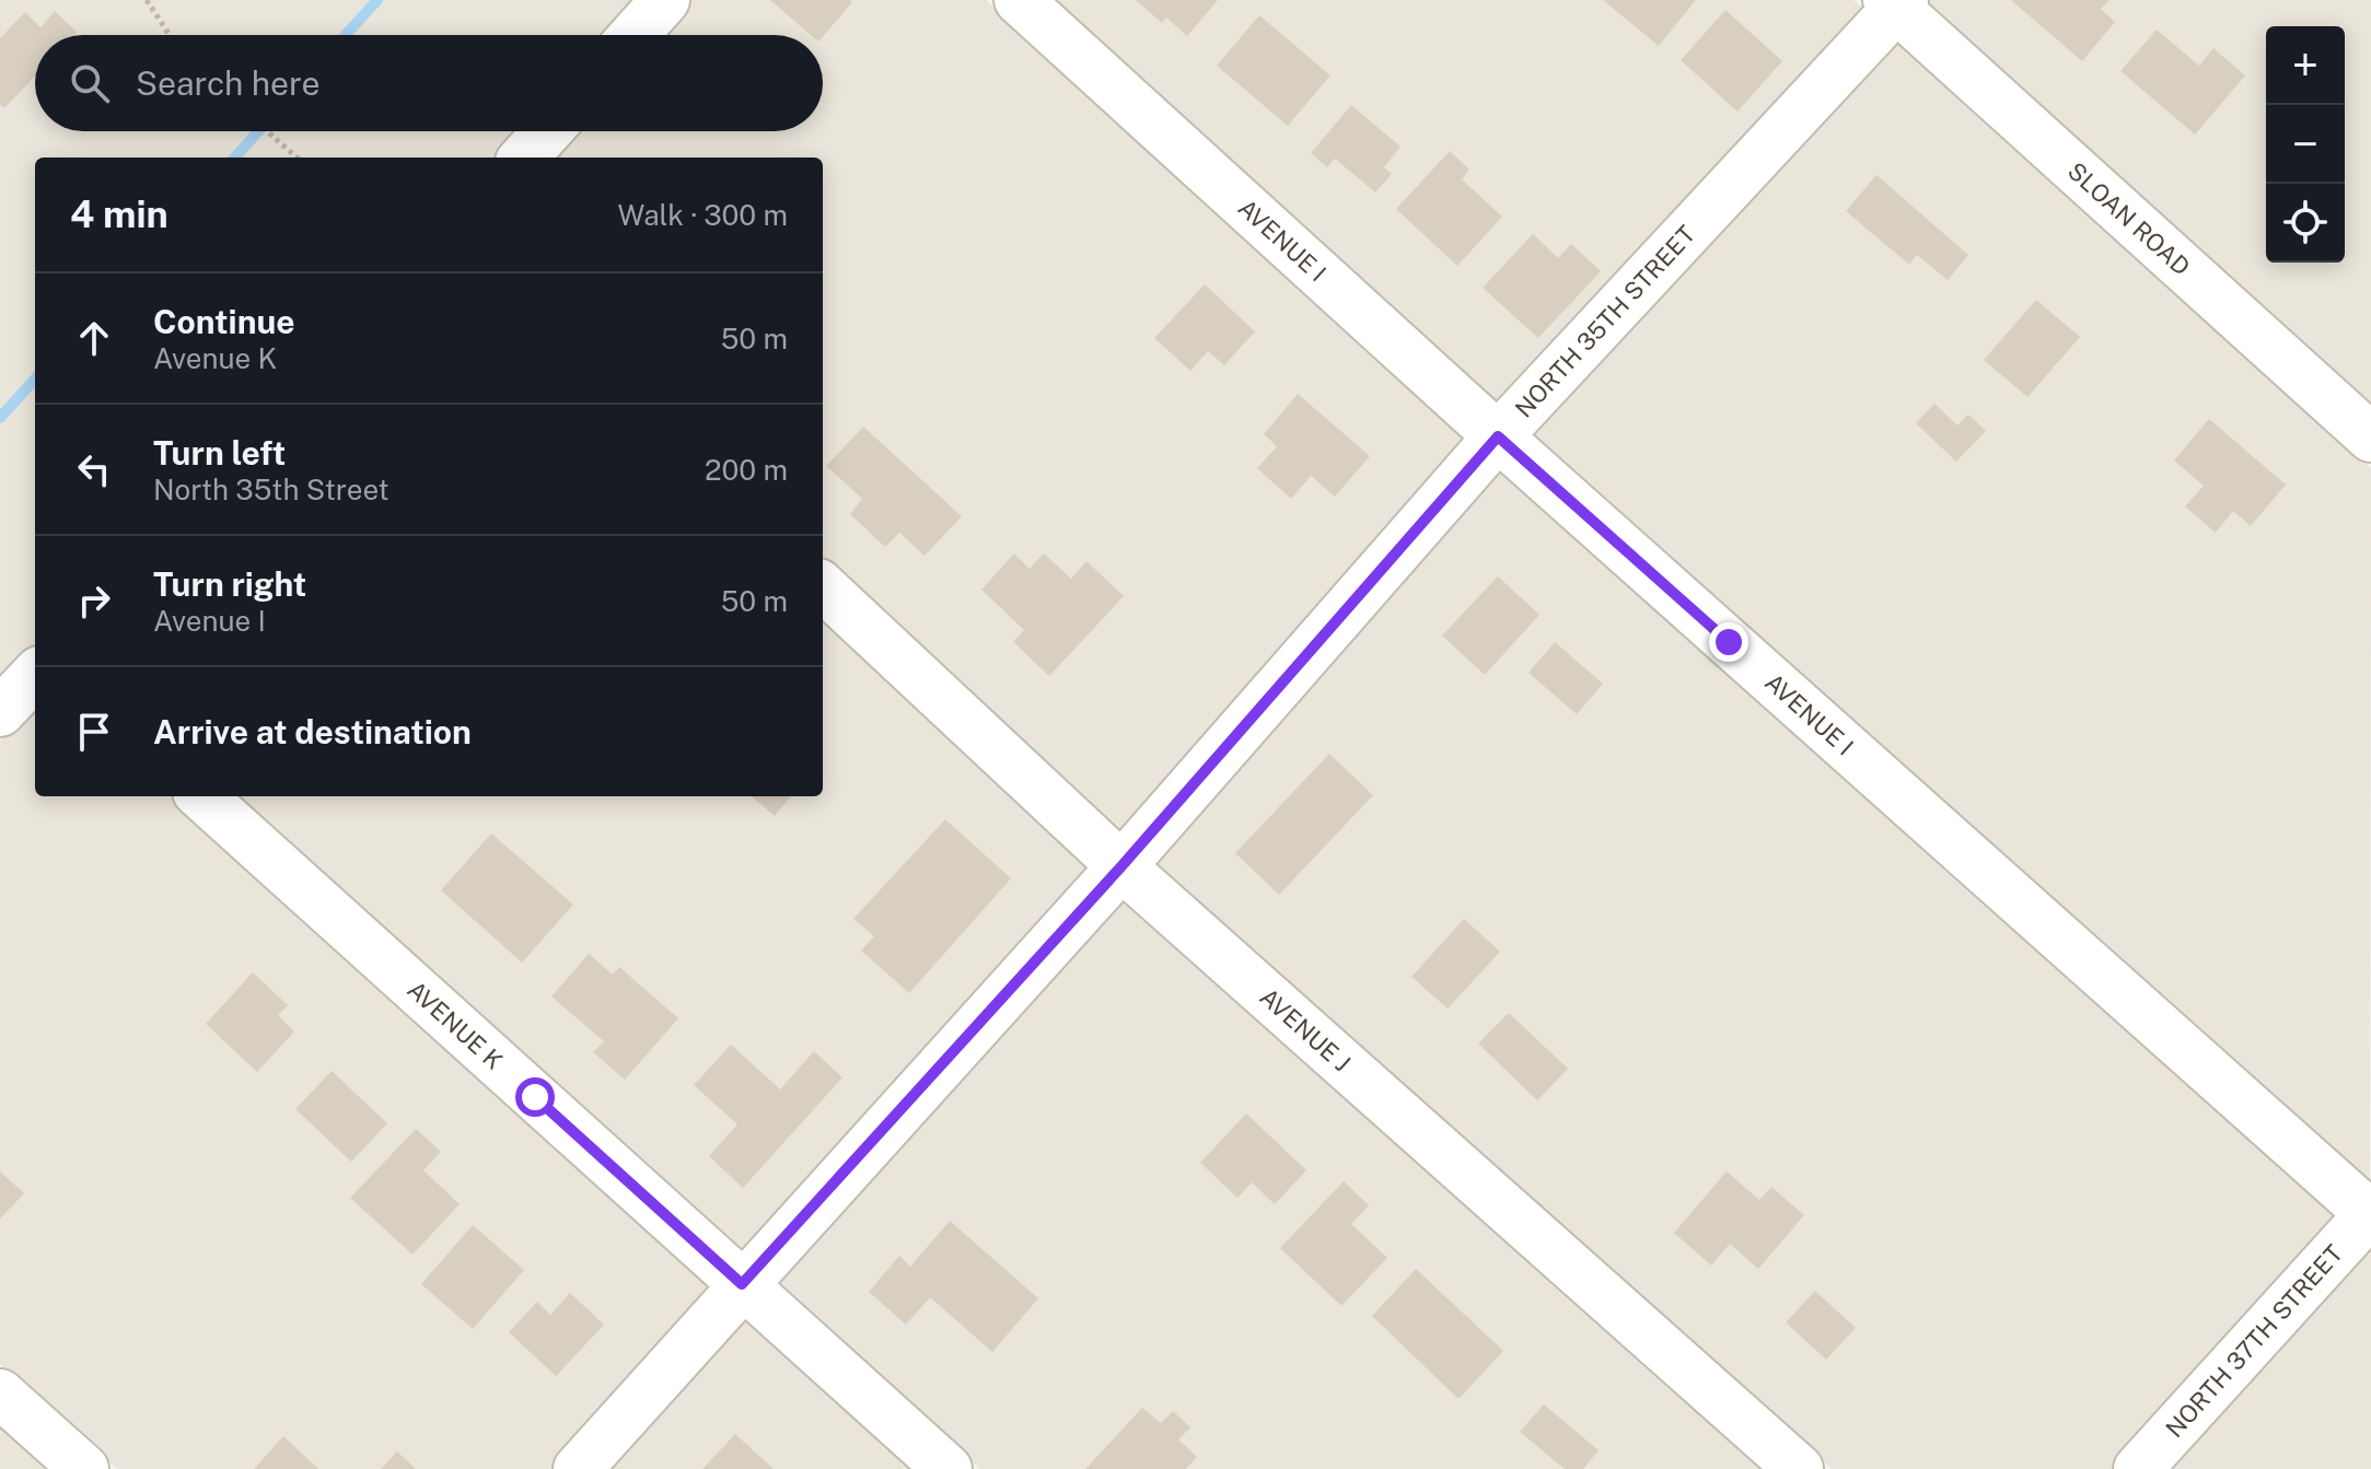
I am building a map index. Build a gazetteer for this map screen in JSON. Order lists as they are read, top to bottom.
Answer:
{
  "streets": {
    "street": [
      "SLOAN ROAD",
      "AVENUE I",
      "NORTH 35TH STREET",
      "AVENUE K",
      "AVENUE J",
      "NORTH 37TH STREET"
    ]
  },
  "crossings": [
    ["SLOAN ROAD", "NORTH 35TH STREET"],
    ["AVENUE I", "NORTH 35TH STREET"],
    ["AVENUE I", "NORTH 37TH STREET"],
    ["NORTH 35TH STREET", "AVENUE K"],
    ["NORTH 35TH STREET", "AVENUE J"]
  ],
  "page": {
    "map_buttons": ["+", "−"],
    "search": "Search here",
    "heading": ["4 min", "Walk · 300 m"],
    "list": [
      ["Continue", "Avenue K", "50 m"],
      ["Turn left", "North 35th Street", "200 m"],
      ["Turn right", "Avenue I", "50 m"],
      "Arrive at destination"
    ]
  }
}
